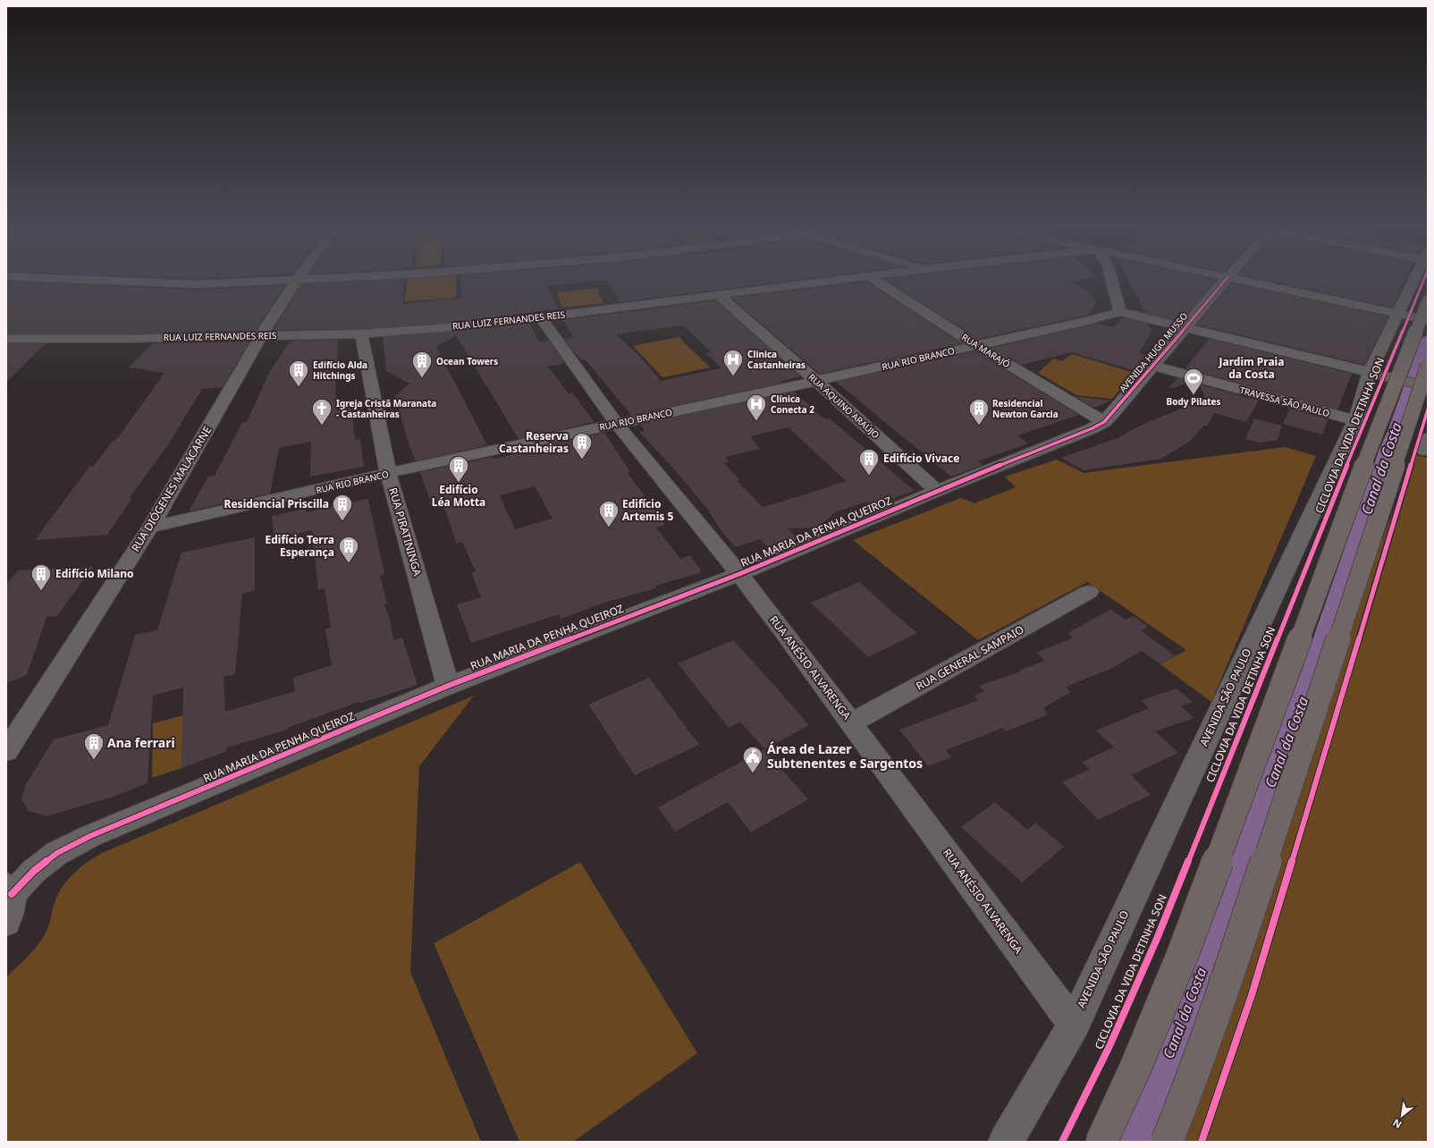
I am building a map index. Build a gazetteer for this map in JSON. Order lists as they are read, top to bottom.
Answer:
{
  "streets": {
    "street": [
      "RUA LUIZ FERNANDES REIS",
      "RUA MARAJÓ",
      "AVENIDA HUGO MUSSO",
      "RUA RIO BRANCO",
      "TRAVESSA SÃO PAULO",
      "RUA AQUINO ARAÚJO",
      "RUA DIÓGENES MALACARNE",
      "RUA PIRATININGA",
      "RUA MARIA DA PENHA QUEIROZ",
      "RUA GENERAL SAMPAIO",
      "RUA ANÉSIO ALVARENGA",
      "AVENIDA SÃO PAULO"
    ],
    "cycle path": ["CICLOVIA DA VIDA DETINHA SON"]
  },
  "crossings": [
    ["RUA LUIZ FERNANDES REIS", "RUA AQUINO ARAÚJO"],
    ["RUA LUIZ FERNANDES REIS", "RUA DIÓGENES MALACARNE"],
    ["RUA LUIZ FERNANDES REIS", "RUA PIRATININGA"],
    ["RUA LUIZ FERNANDES REIS", "RUA ANÉSIO ALVARENGA"],
    ["RUA MARAJÓ", "AVENIDA HUGO MUSSO"],
    ["RUA MARAJÓ", "RUA RIO BRANCO"],
    ["RUA MARAJÓ", "RUA MARIA DA PENHA QUEIROZ"],
    ["AVENIDA HUGO MUSSO", "TRAVESSA SÃO PAULO"],
    ["AVENIDA HUGO MUSSO", "RUA MARIA DA PENHA QUEIROZ"],
    ["RUA RIO BRANCO", "RUA AQUINO ARAÚJO"],
    ["RUA RIO BRANCO", "RUA DIÓGENES MALACARNE"],
    ["RUA RIO BRANCO", "RUA PIRATININGA"],
    ["RUA RIO BRANCO", "RUA ANÉSIO ALVARENGA"],
    ["TRAVESSA SÃO PAULO", "AVENIDA SÃO PAULO"],
    ["RUA AQUINO ARAÚJO", "RUA MARIA DA PENHA QUEIROZ"],
    ["RUA PIRATININGA", "RUA MARIA DA PENHA QUEIROZ"],
    ["RUA MARIA DA PENHA QUEIROZ", "RUA ANÉSIO ALVARENGA"],
    ["RUA GENERAL SAMPAIO", "RUA ANÉSIO ALVARENGA"],
    ["RUA ANÉSIO ALVARENGA", "AVENIDA SÃO PAULO"]
  ],
  "districts": ["Jardim Praia da Costa"],
  "water": ["Canal da Costa"],
  "places": {
    "hospital": ["Clinica Castanheiras", "Clínica Conecta 2"],
    "building": [
      "Ocean Towers",
      "Edifício Alda Hitchings",
      "Residencial Newton Garcia",
      "Reserva Castanheiras",
      "Edifício Vivace",
      "Edifício Léa Motta",
      "Residencial Priscilla",
      "Edifício Artemis 5",
      "Edifício Terra Esperança",
      "Edifício Milano",
      "Ana ferrari"
    ],
    "sports": ["Body Pilates"],
    "church": ["Igreja Cristã Maranata - Castanheiras"],
    "public building": ["Área de Lazer Subtenentes e Sargentos"]
  },
  "north": "bottom left"
}
